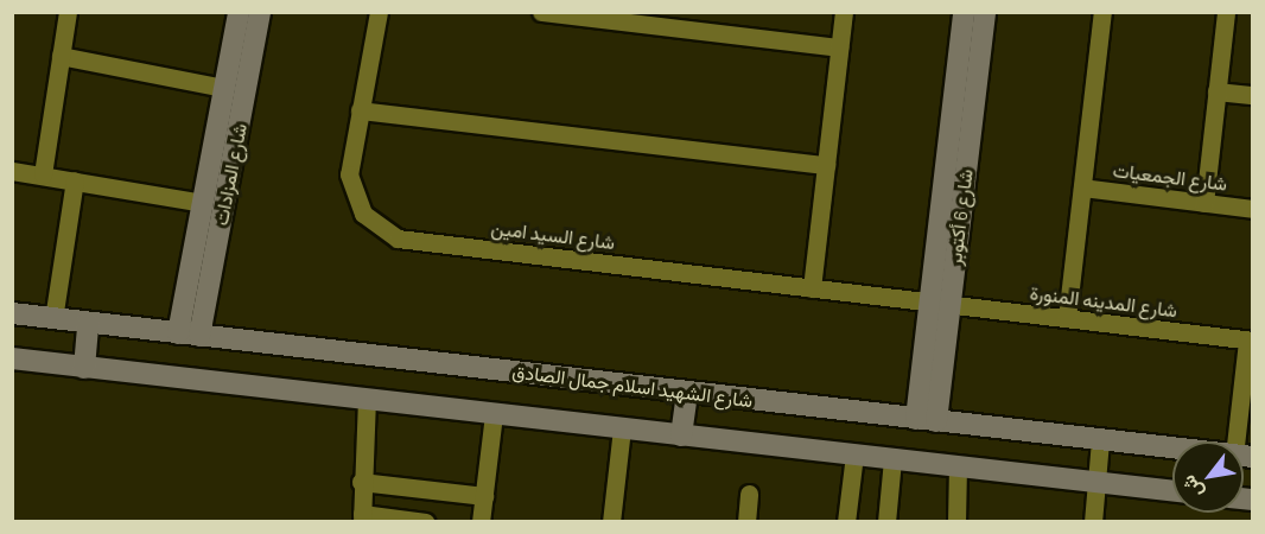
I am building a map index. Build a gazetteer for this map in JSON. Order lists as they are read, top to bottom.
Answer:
{
  "streets": {
    "street": [
      "شارع المزادات",
      "شارع الجمعيات",
      "شارع 6 أكتوبر",
      "شارع السيد امين",
      "شارع المدينه المنورة",
      "شارع الشهيد اسلام جمال الصادق"
    ]
  },
  "crossings": [
    ["شارع المزادات", "شارع الشهيد اسلام جمال الصادق"],
    ["شارع 6 أكتوبر", "شارع السيد امين"],
    ["شارع 6 أكتوبر", "شارع المدينه المنورة"],
    ["شارع 6 أكتوبر", "شارع الشهيد اسلام جمال الصادق"],
    ["شارع السيد امين", "شارع المدينه المنورة"]
  ],
  "north": "bottom left"
}
